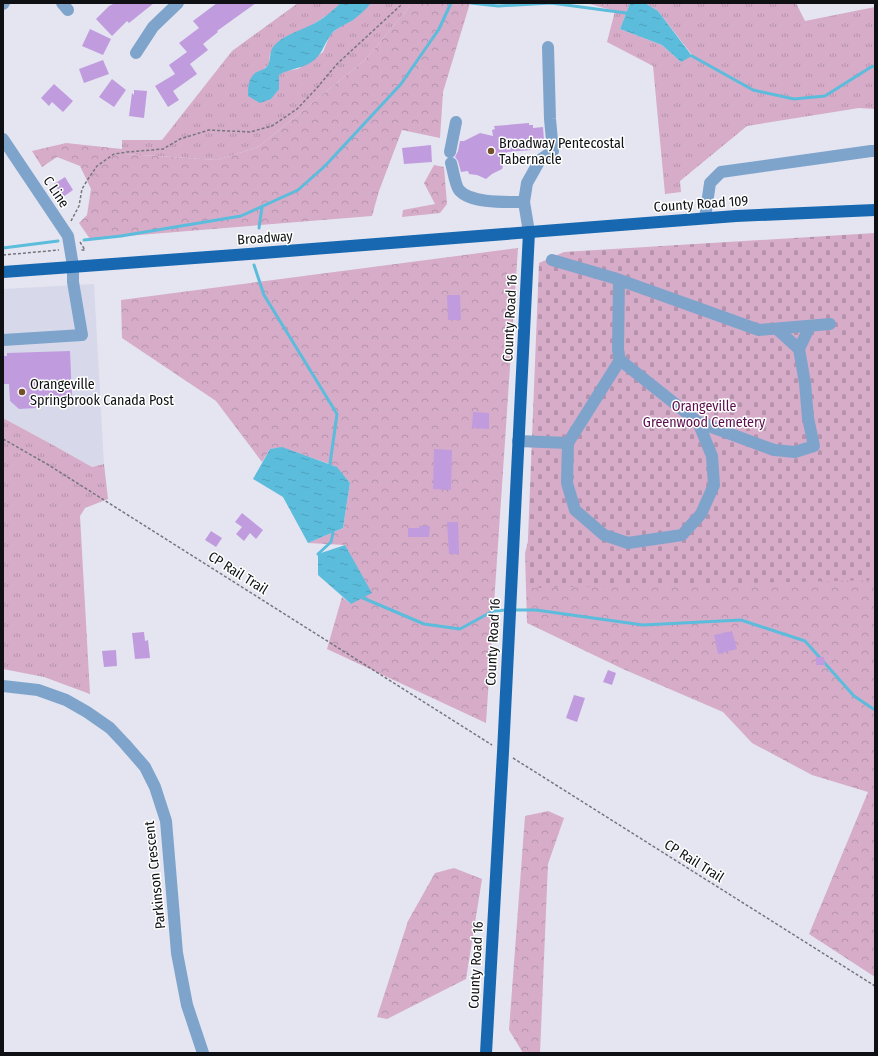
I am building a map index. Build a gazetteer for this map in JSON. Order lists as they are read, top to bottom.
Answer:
{
  "streets": {
    "main road": ["County Road 109", "Broadway", "County Road 16"],
    "street": ["C Line", "Parkinson Crescent"],
    "path": ["CP Rail Trail"]
  },
  "crossings": [
    ["C Line", "Broadway"],
    ["County Road 109", "Broadway"],
    ["County Road 109", "County Road 16"],
    ["Broadway", "County Road 16"],
    ["County Road 16", "CP Rail Trail"]
  ],
  "parks": ["Orangeville Greenwood Cemetery"],
  "places": ["Broadway Pentecostal Tabernacle", "Orangeville Springbrook Canada Post"]
}
